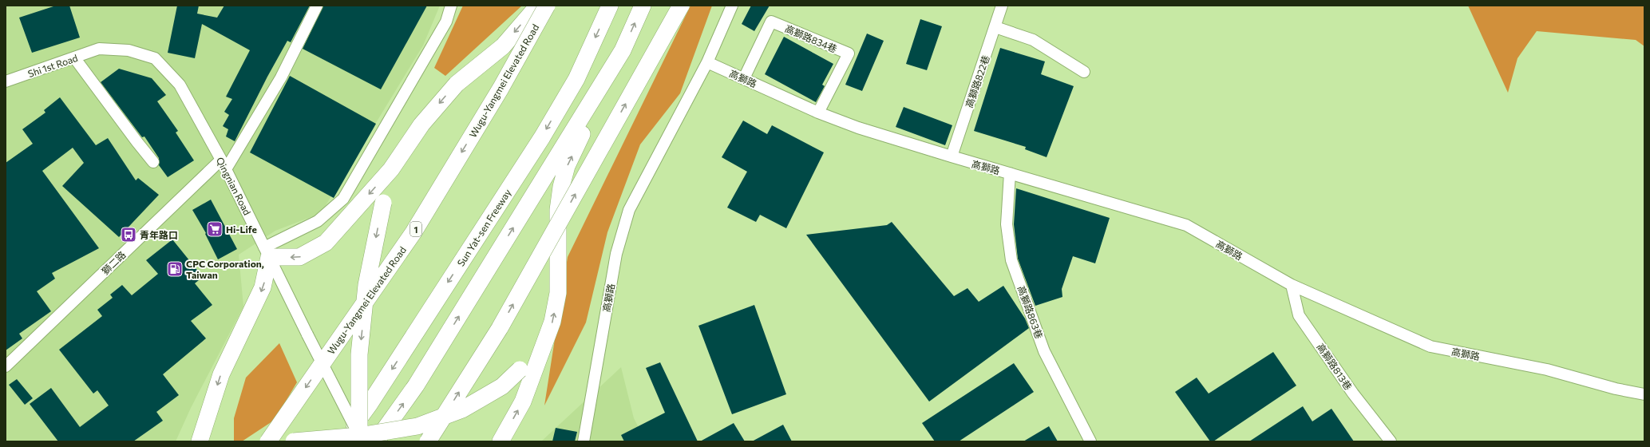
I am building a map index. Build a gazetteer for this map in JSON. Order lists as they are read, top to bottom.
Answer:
{
  "streets": {
    "highway": ["Wugu-Yangmei Elevated Road", "Sun Yat-sen Freeway", "1"],
    "street": [
      "高獅路834巷",
      "Shi 1st Road",
      "高獅路",
      "高獅路822巷",
      "Qingnian Road",
      "獅二路",
      "高獅路863巷",
      "高獅路813巷"
    ]
  },
  "crossings": [
    ["高獅路834巷", "高獅路"],
    ["Shi 1st Road", "Qingnian Road"],
    ["高獅路", "高獅路822巷"],
    ["高獅路", "高獅路863巷"],
    ["高獅路", "高獅路813巷"],
    ["Qingnian Road", "獅二路"]
  ],
  "places": {
    "supermarket": ["Hi-Life"],
    "bus stop": ["青年路口"],
    "fuel station": ["CPC Corporation, Taiwan"]
  }
}
